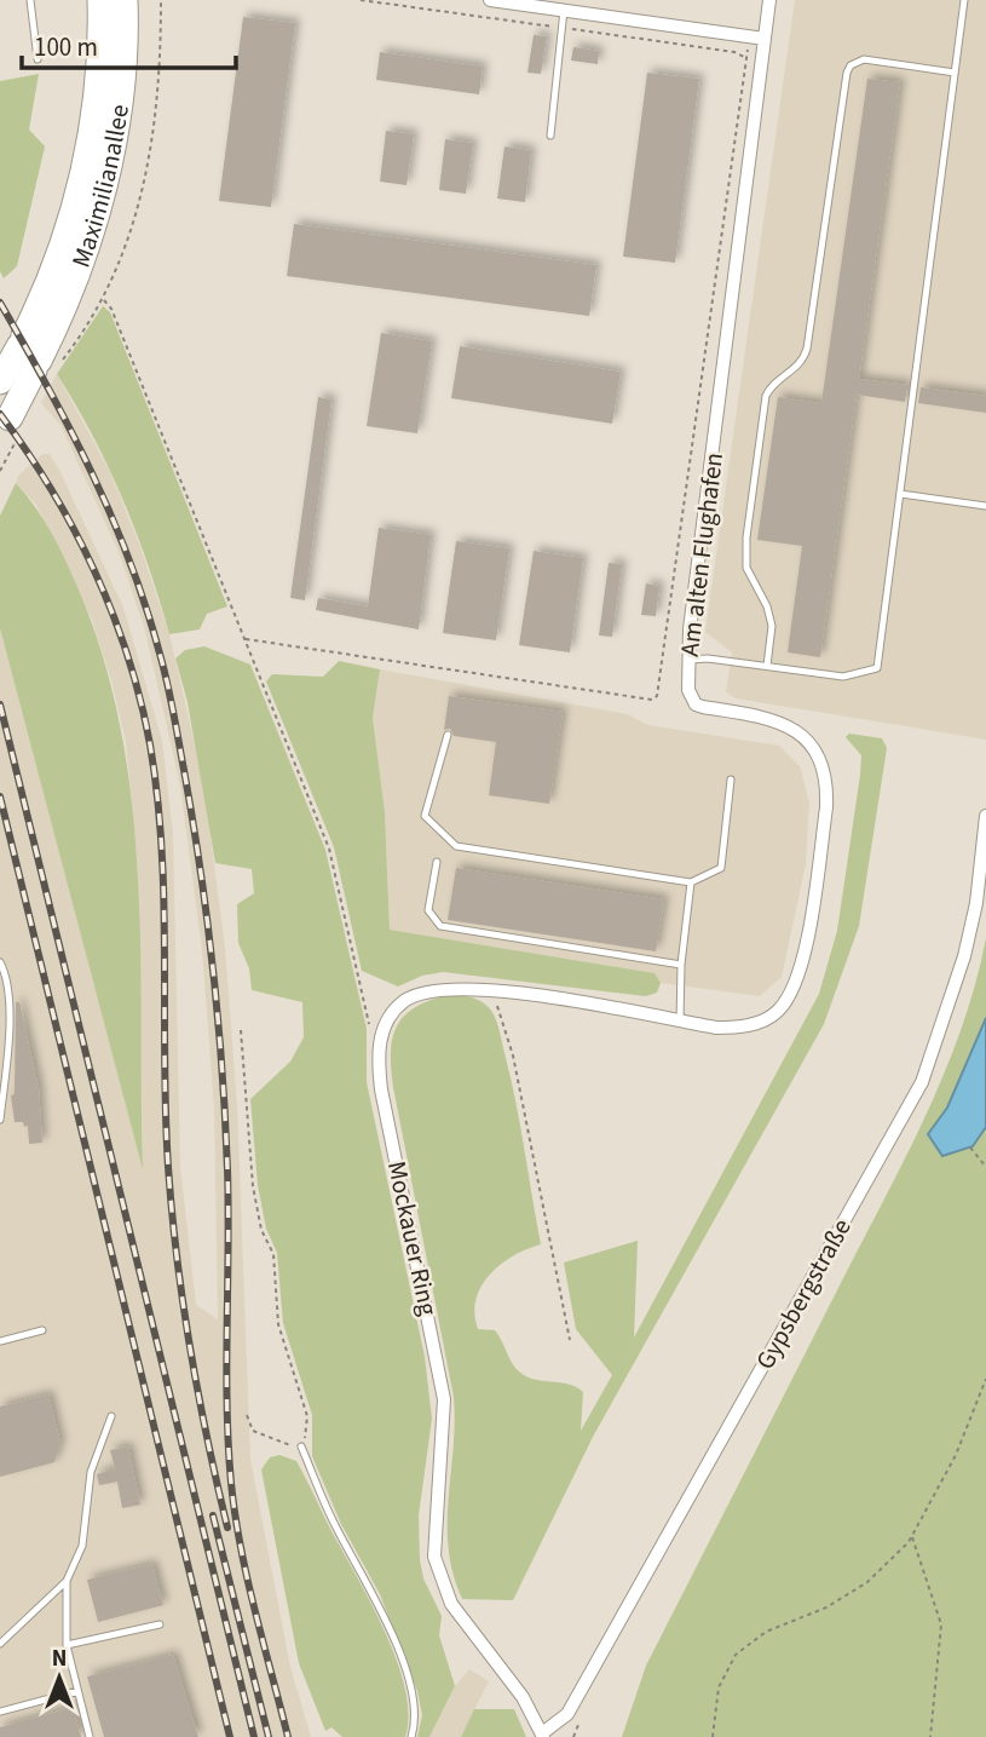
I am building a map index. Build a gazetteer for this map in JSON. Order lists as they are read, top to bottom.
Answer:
{
  "streets": {
    "highway": ["Maximilianallee"],
    "street": ["Am alten Flughafen", "Mockauer Ring", "Gypsbergstraße"]
  },
  "crossings": [
    ["Mockauer Ring", "Gypsbergstraße"]
  ],
  "scale_bar": "100 m",
  "north": "top"
}
